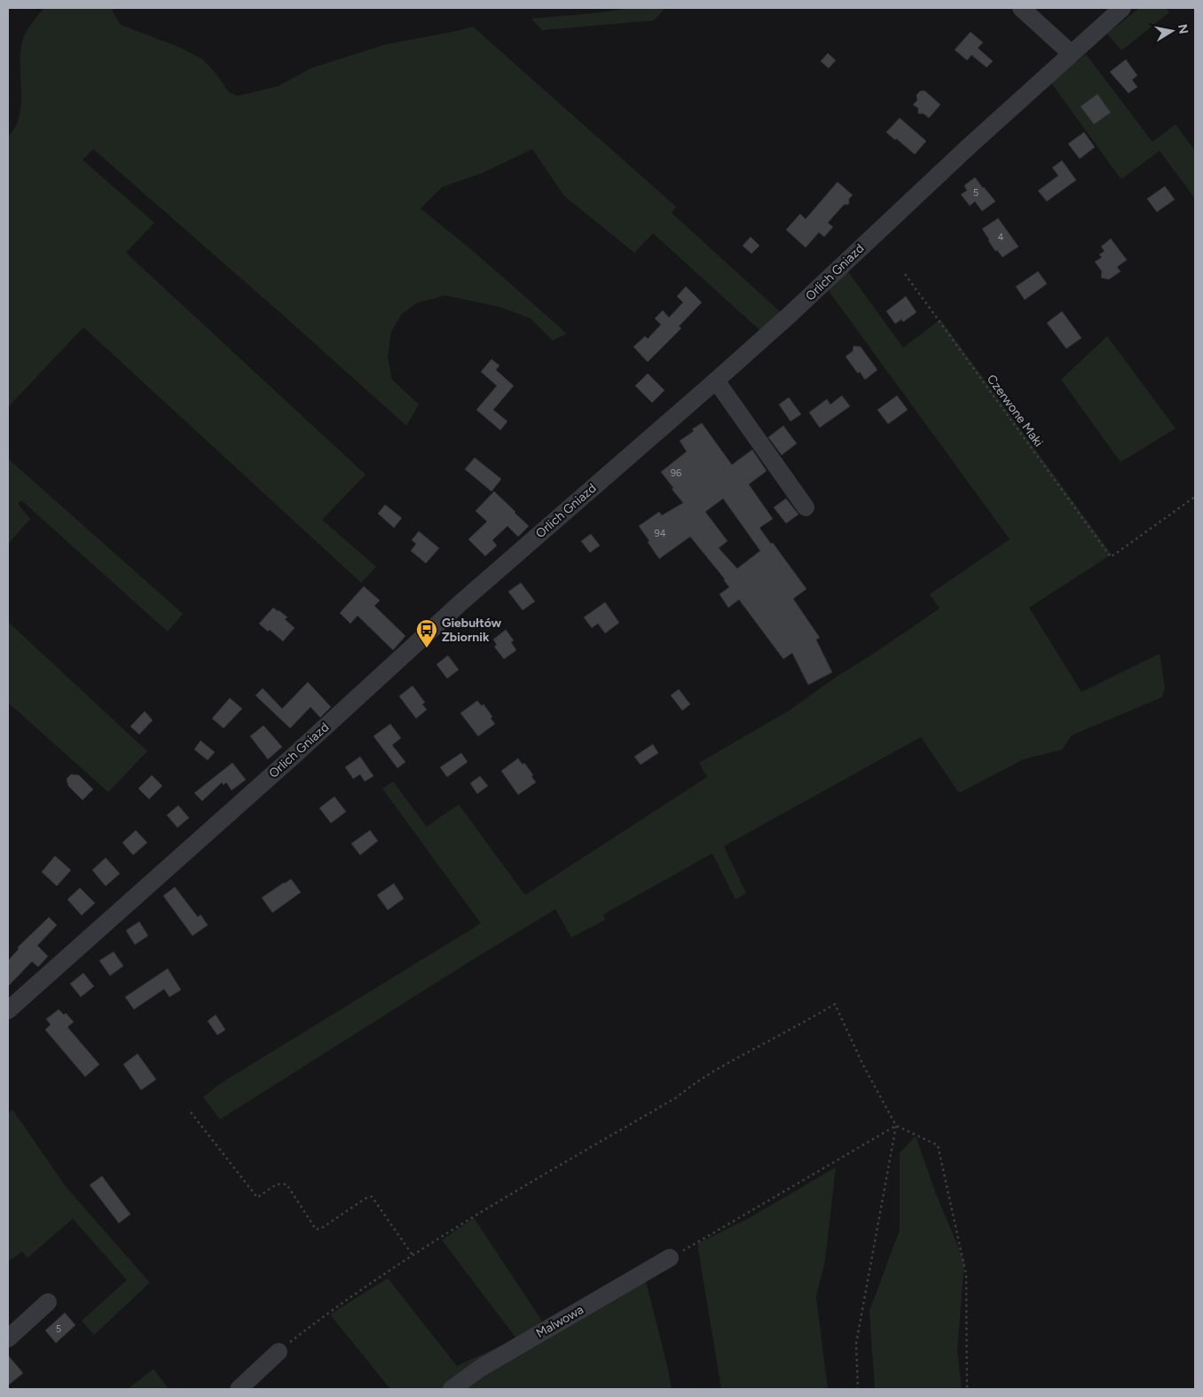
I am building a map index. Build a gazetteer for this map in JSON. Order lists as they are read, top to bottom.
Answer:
{
  "streets": {
    "street": ["Orlich Gniazd", "Malwowa"],
    "path": ["Czerwone Maki"]
  },
  "places": {
    "bus stop": ["Giebułtów Zbiornik"]
  },
  "house_numbers": [
    "5",
    "4",
    "96",
    "94",
    "5"
  ],
  "north": "right"
}
